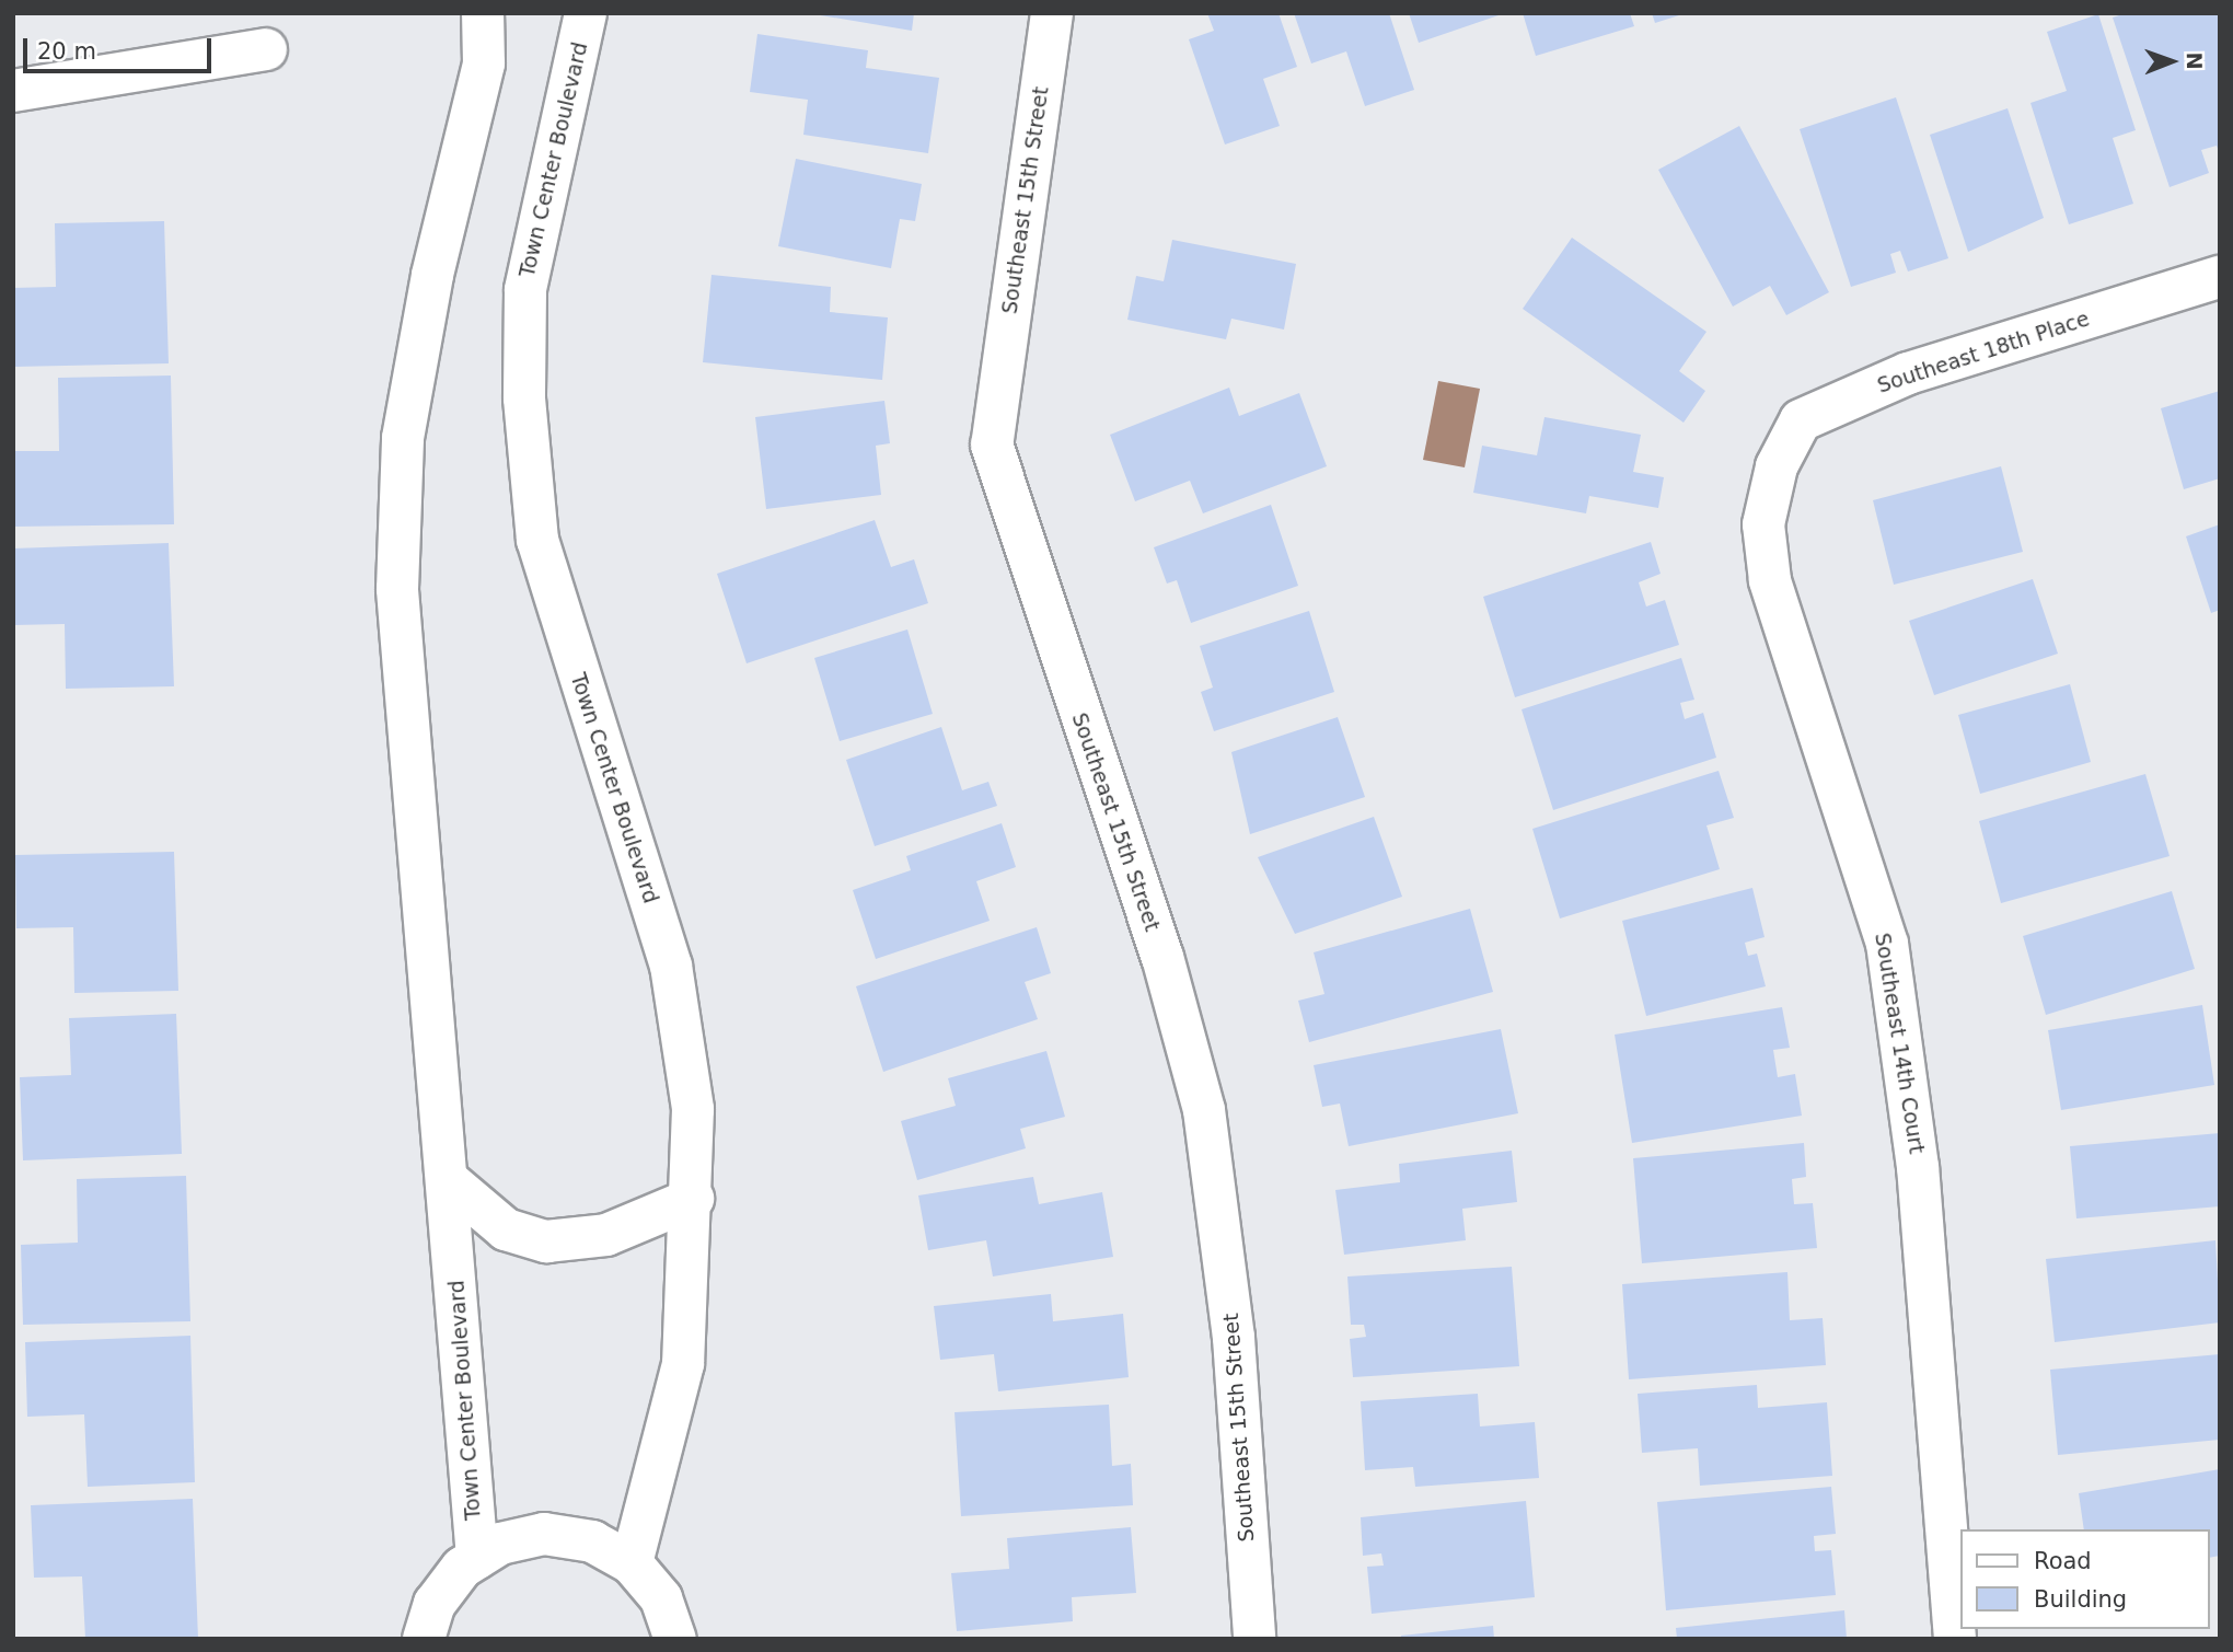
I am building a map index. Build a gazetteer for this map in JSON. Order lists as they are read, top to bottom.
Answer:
{
  "streets": {
    "street": [
      "Town Center Boulevard",
      "Southeast 15th Street",
      "Southeast 18th Place",
      "Southeast 14th Court"
    ]
  },
  "crossings": [
    ["Southeast 18th Place", "Southeast 14th Court"]
  ],
  "legend": ["Road", "Building"],
  "scale_bar": "20 m",
  "north": "right"
}
